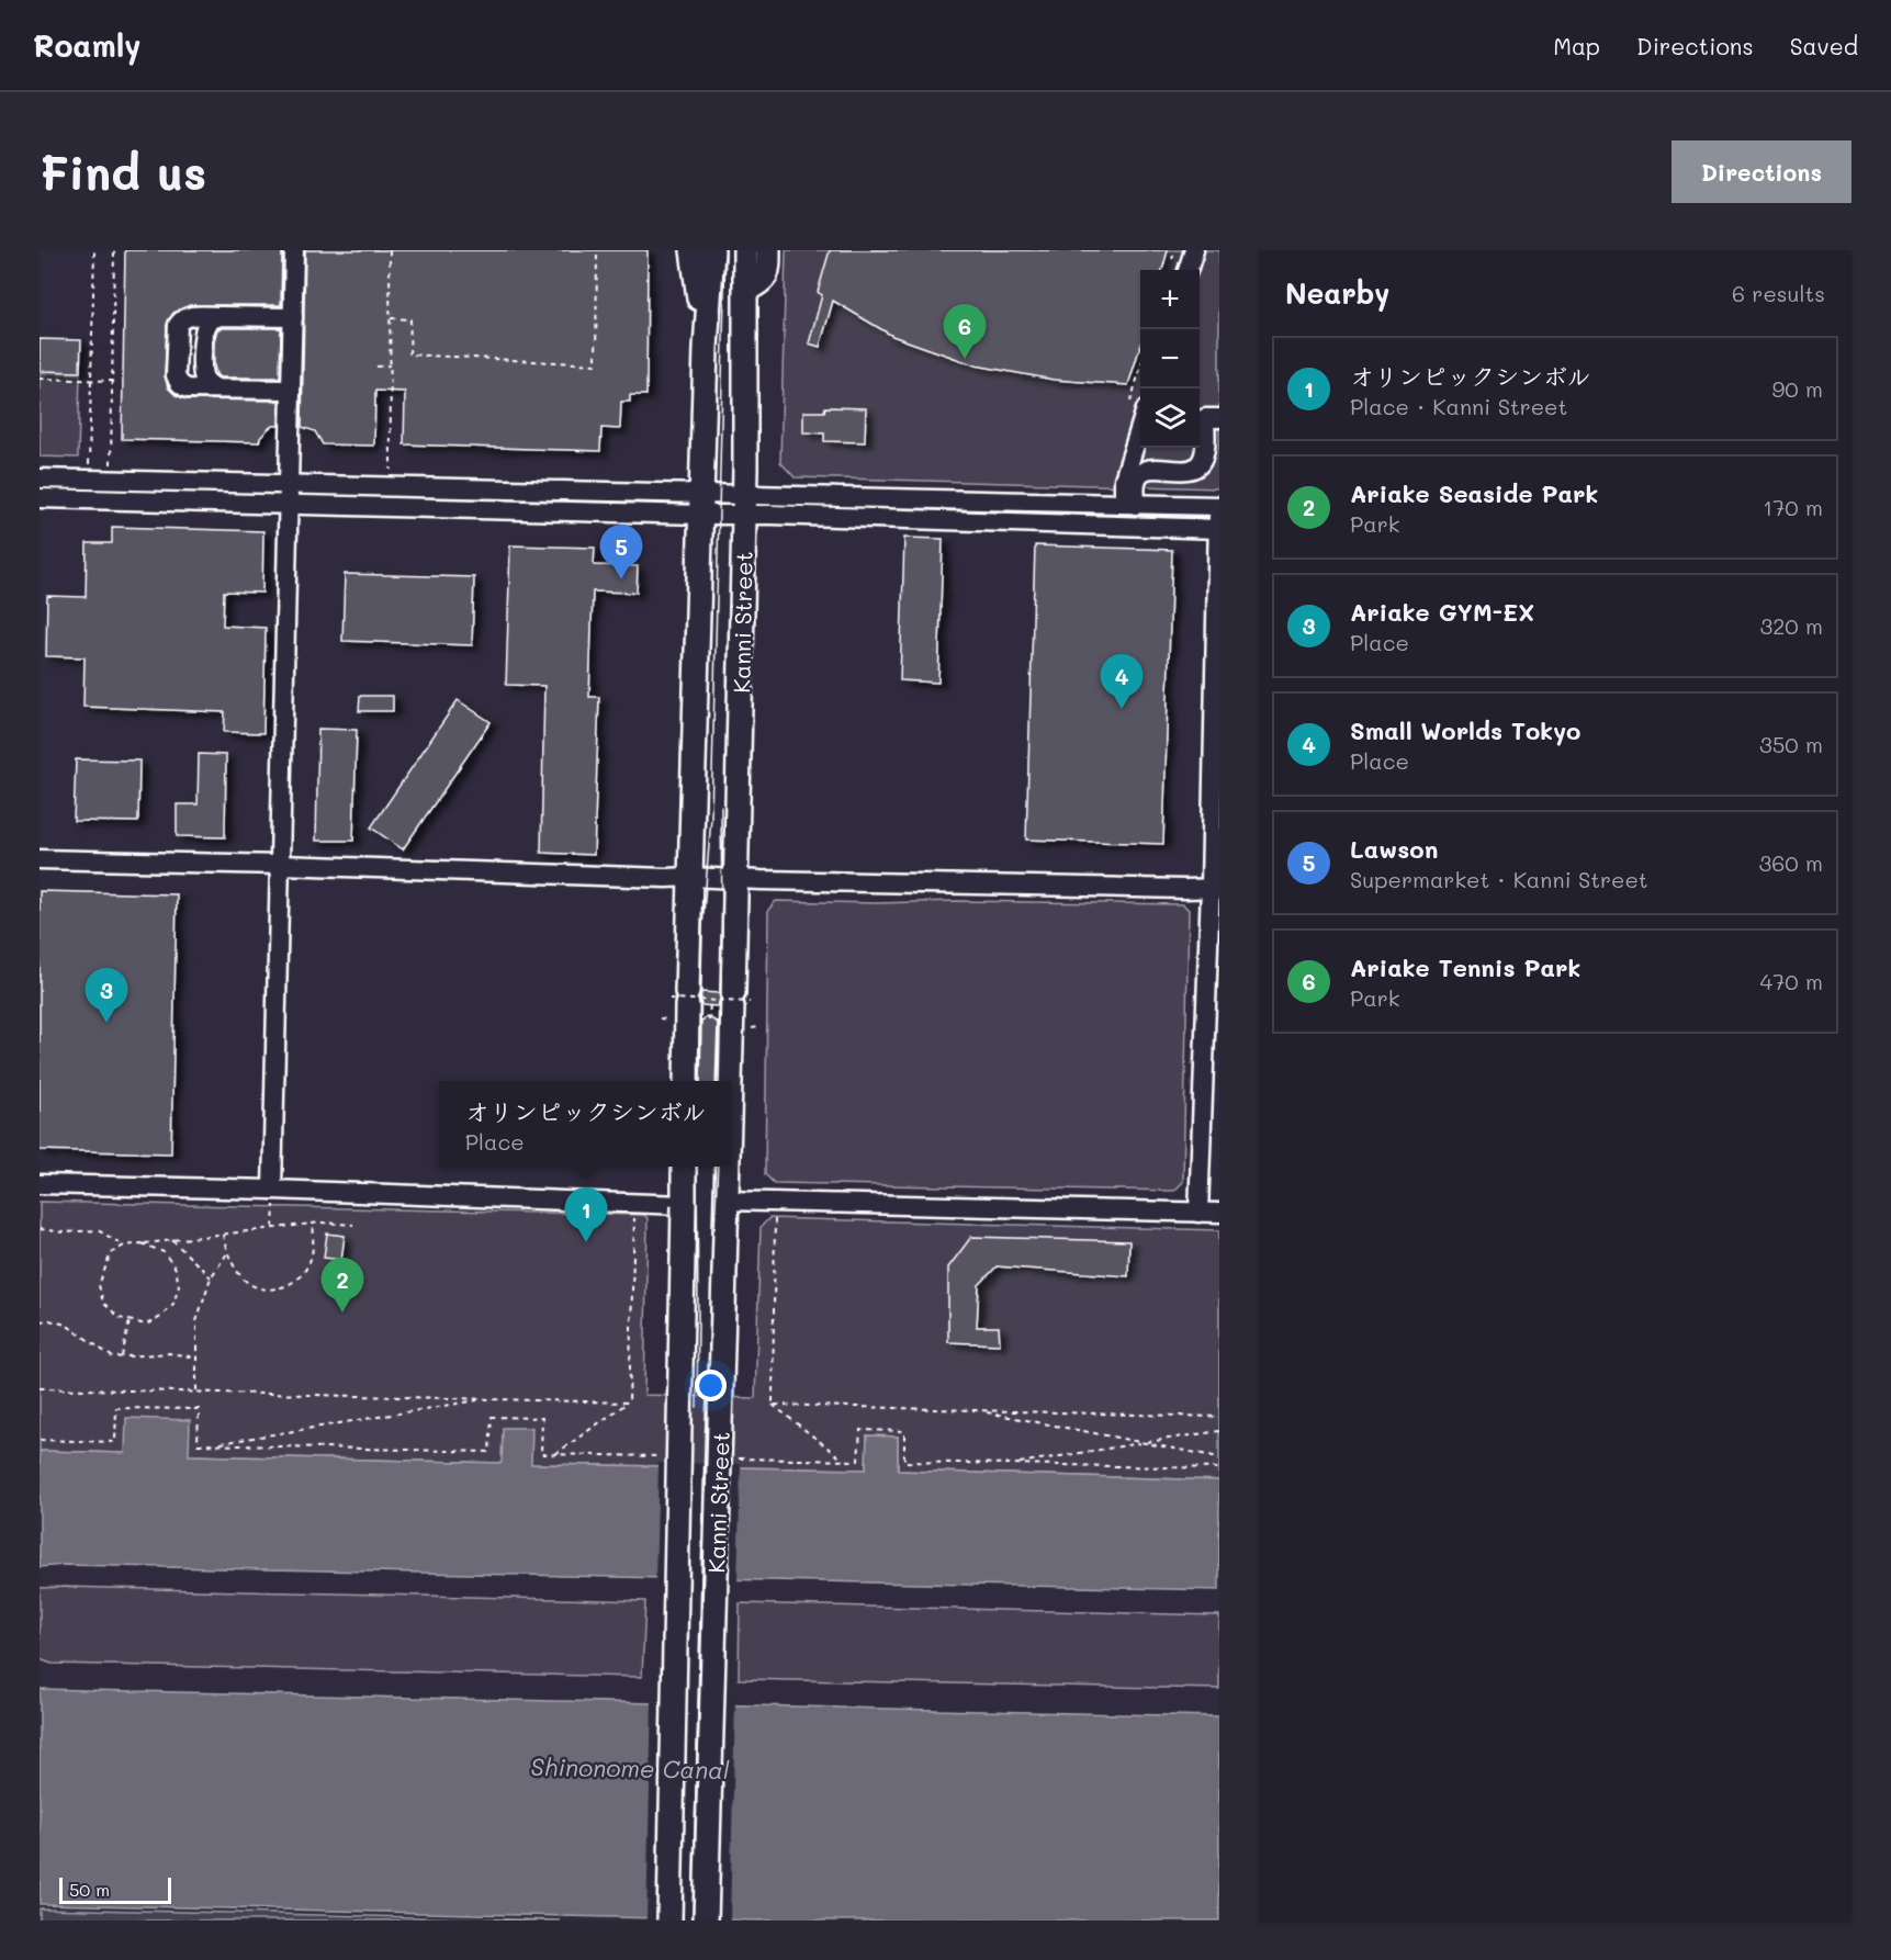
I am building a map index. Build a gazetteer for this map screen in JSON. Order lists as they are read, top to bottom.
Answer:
{
  "streets": {
    "main road": ["Kanni Street"]
  },
  "water": ["Shinonome Canal"],
  "scale_bar": "50 m",
  "page": {
    "header": "Roamly",
    "nav": ["Map", "Directions", "Saved"],
    "buttons": "Directions",
    "title": "Find us",
    "heading": ["Nearby", "6 results"],
    "map_buttons": ["+", "−"],
    "pins": [
      "6",
      "5",
      "4",
      "3",
      "1",
      "2"
    ],
    "list": [
      {
        "mark": "1",
        "name": "オリンピックシンボル",
        "note": "Place · Kanni Street",
        "value": "90 m"
      },
      {
        "mark": "2",
        "name": "Ariake Seaside Park",
        "note": "Park",
        "value": "170 m"
      },
      {
        "mark": "3",
        "name": "Ariake GYM-EX",
        "note": "Place",
        "value": "320 m"
      },
      {
        "mark": "4",
        "name": "Small Worlds Tokyo",
        "note": "Place",
        "value": "350 m"
      },
      {
        "mark": "5",
        "name": "Lawson",
        "note": "Supermarket · Kanni Street",
        "value": "360 m"
      },
      {
        "mark": "6",
        "name": "Ariake Tennis Park",
        "note": "Park",
        "value": "470 m"
      }
    ],
    "popup": ["オリンピックシンボル", "Place"],
    "scale": "50 m"
  }
}
